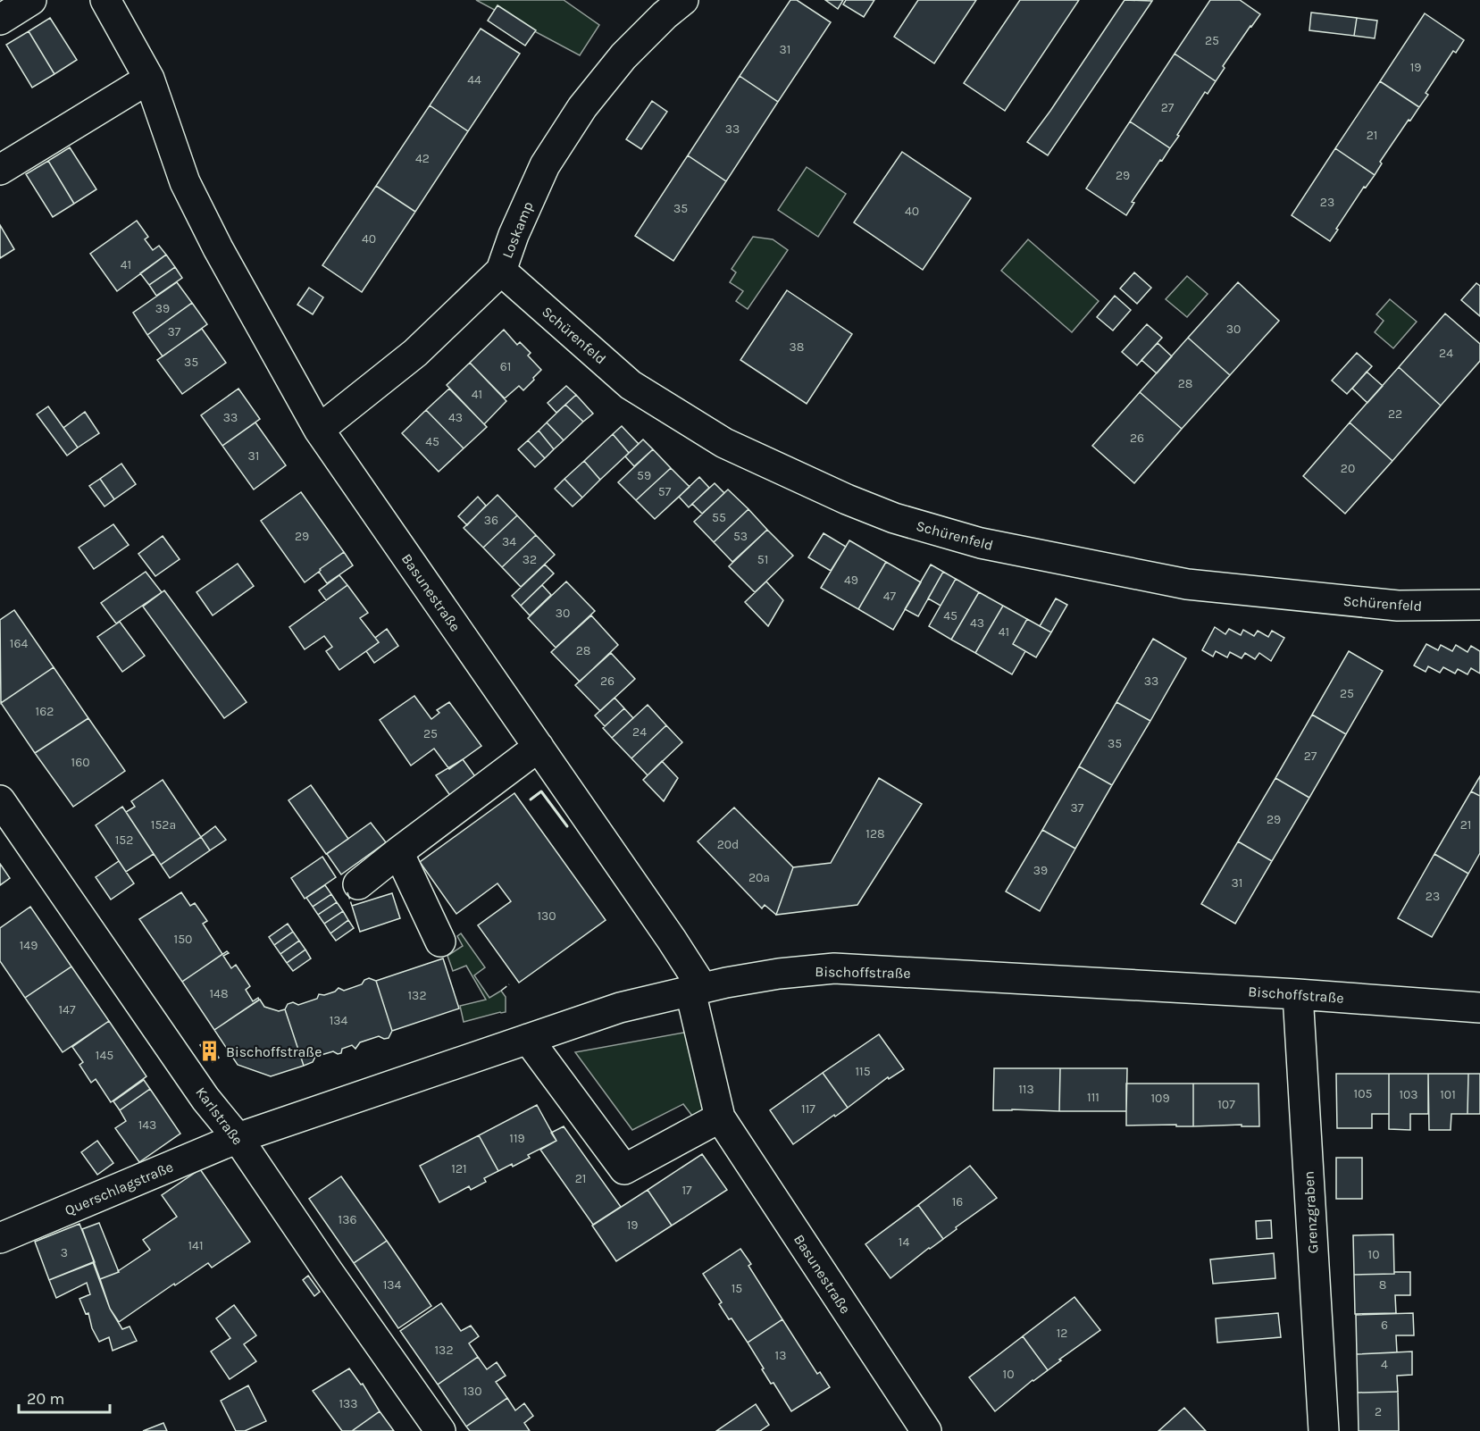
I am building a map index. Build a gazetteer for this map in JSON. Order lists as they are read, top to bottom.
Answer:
{
  "streets": {
    "street": [
      "Loskamp",
      "Schürenfeld",
      "Basunestraße",
      "Bischoffstraße",
      "Karlstraße",
      "Querschlagstraße",
      "Grenzgraben"
    ]
  },
  "crossings": [
    ["Loskamp", "Schürenfeld"],
    ["Loskamp", "Basunestraße"],
    ["Basunestraße", "Bischoffstraße"],
    ["Bischoffstraße", "Karlstraße"],
    ["Bischoffstraße", "Querschlagstraße"],
    ["Bischoffstraße", "Grenzgraben"],
    ["Karlstraße", "Querschlagstraße"]
  ],
  "places": {
    "building": ["Bischoffstraße"]
  },
  "house_numbers": [
    "25",
    "31",
    "19",
    "44",
    "27",
    "33",
    "21",
    "42",
    "29",
    "23",
    "35",
    "40",
    "40",
    "41",
    "39",
    "30",
    "37",
    "38",
    "24",
    "35",
    "61",
    "28",
    "41",
    "22",
    "33",
    "43",
    "26",
    "45",
    "31",
    "20",
    "59",
    "57",
    "55",
    "36",
    "29",
    "53",
    "34",
    "32",
    "51",
    "49",
    "47",
    "30",
    "45",
    "43",
    "41",
    "164",
    "28",
    "26",
    "33",
    "25",
    "162",
    "24",
    "25",
    "35",
    "27",
    "160",
    "37",
    "29",
    "152a",
    "21",
    "128",
    "152",
    "20d",
    "39",
    "20a",
    "31",
    "23",
    "130",
    "150",
    "149",
    "148",
    "132",
    "147",
    "134",
    "145",
    "115",
    "113",
    "105",
    "103",
    "101",
    "111",
    "109",
    "107",
    "117",
    "143",
    "119",
    "121",
    "21",
    "17",
    "16",
    "136",
    "19",
    "14",
    "141",
    "3",
    "10",
    "134",
    "8",
    "15",
    "6",
    "12",
    "132",
    "13",
    "4",
    "10",
    "130",
    "133",
    "2"
  ],
  "scale_bar": "20 m"
}
